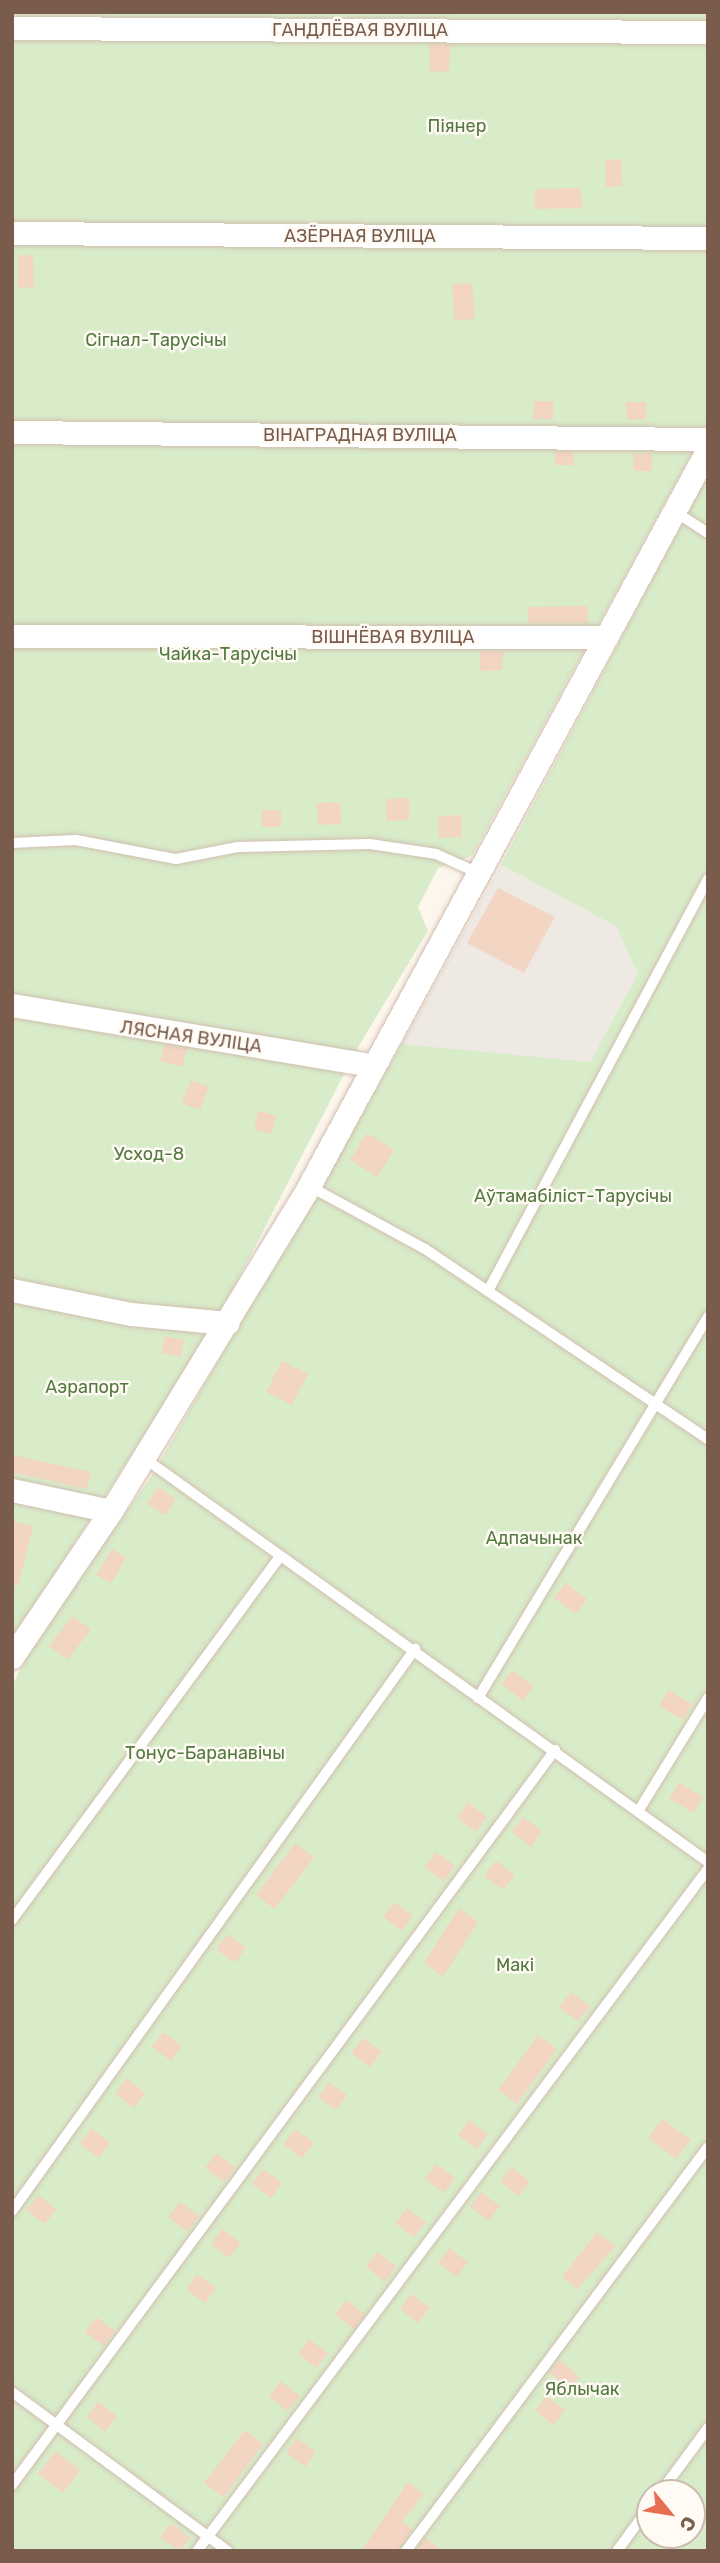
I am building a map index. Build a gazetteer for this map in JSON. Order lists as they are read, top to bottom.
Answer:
{
  "streets": {
    "street": [
      "ГАНДЛЁВАЯ ВУЛІЦА",
      "АЗЁРНАЯ ВУЛІЦА",
      "ВІНАГРАДНАЯ ВУЛІЦА",
      "ВІШНЁВАЯ ВУЛІЦА",
      "ЛЯСНАЯ ВУЛІЦА"
    ]
  },
  "parks": [
    "Піянер",
    "Сігнал-Тарусічы",
    "Чайка-Тарусічы",
    "Усход-8",
    "Аўтамабіліст-Тарусічы",
    "Аэрапорт",
    "Адпачынак",
    "Тонус-Баранавічы",
    "Макі",
    "Яблычак"
  ],
  "north": "bottom right"
}
